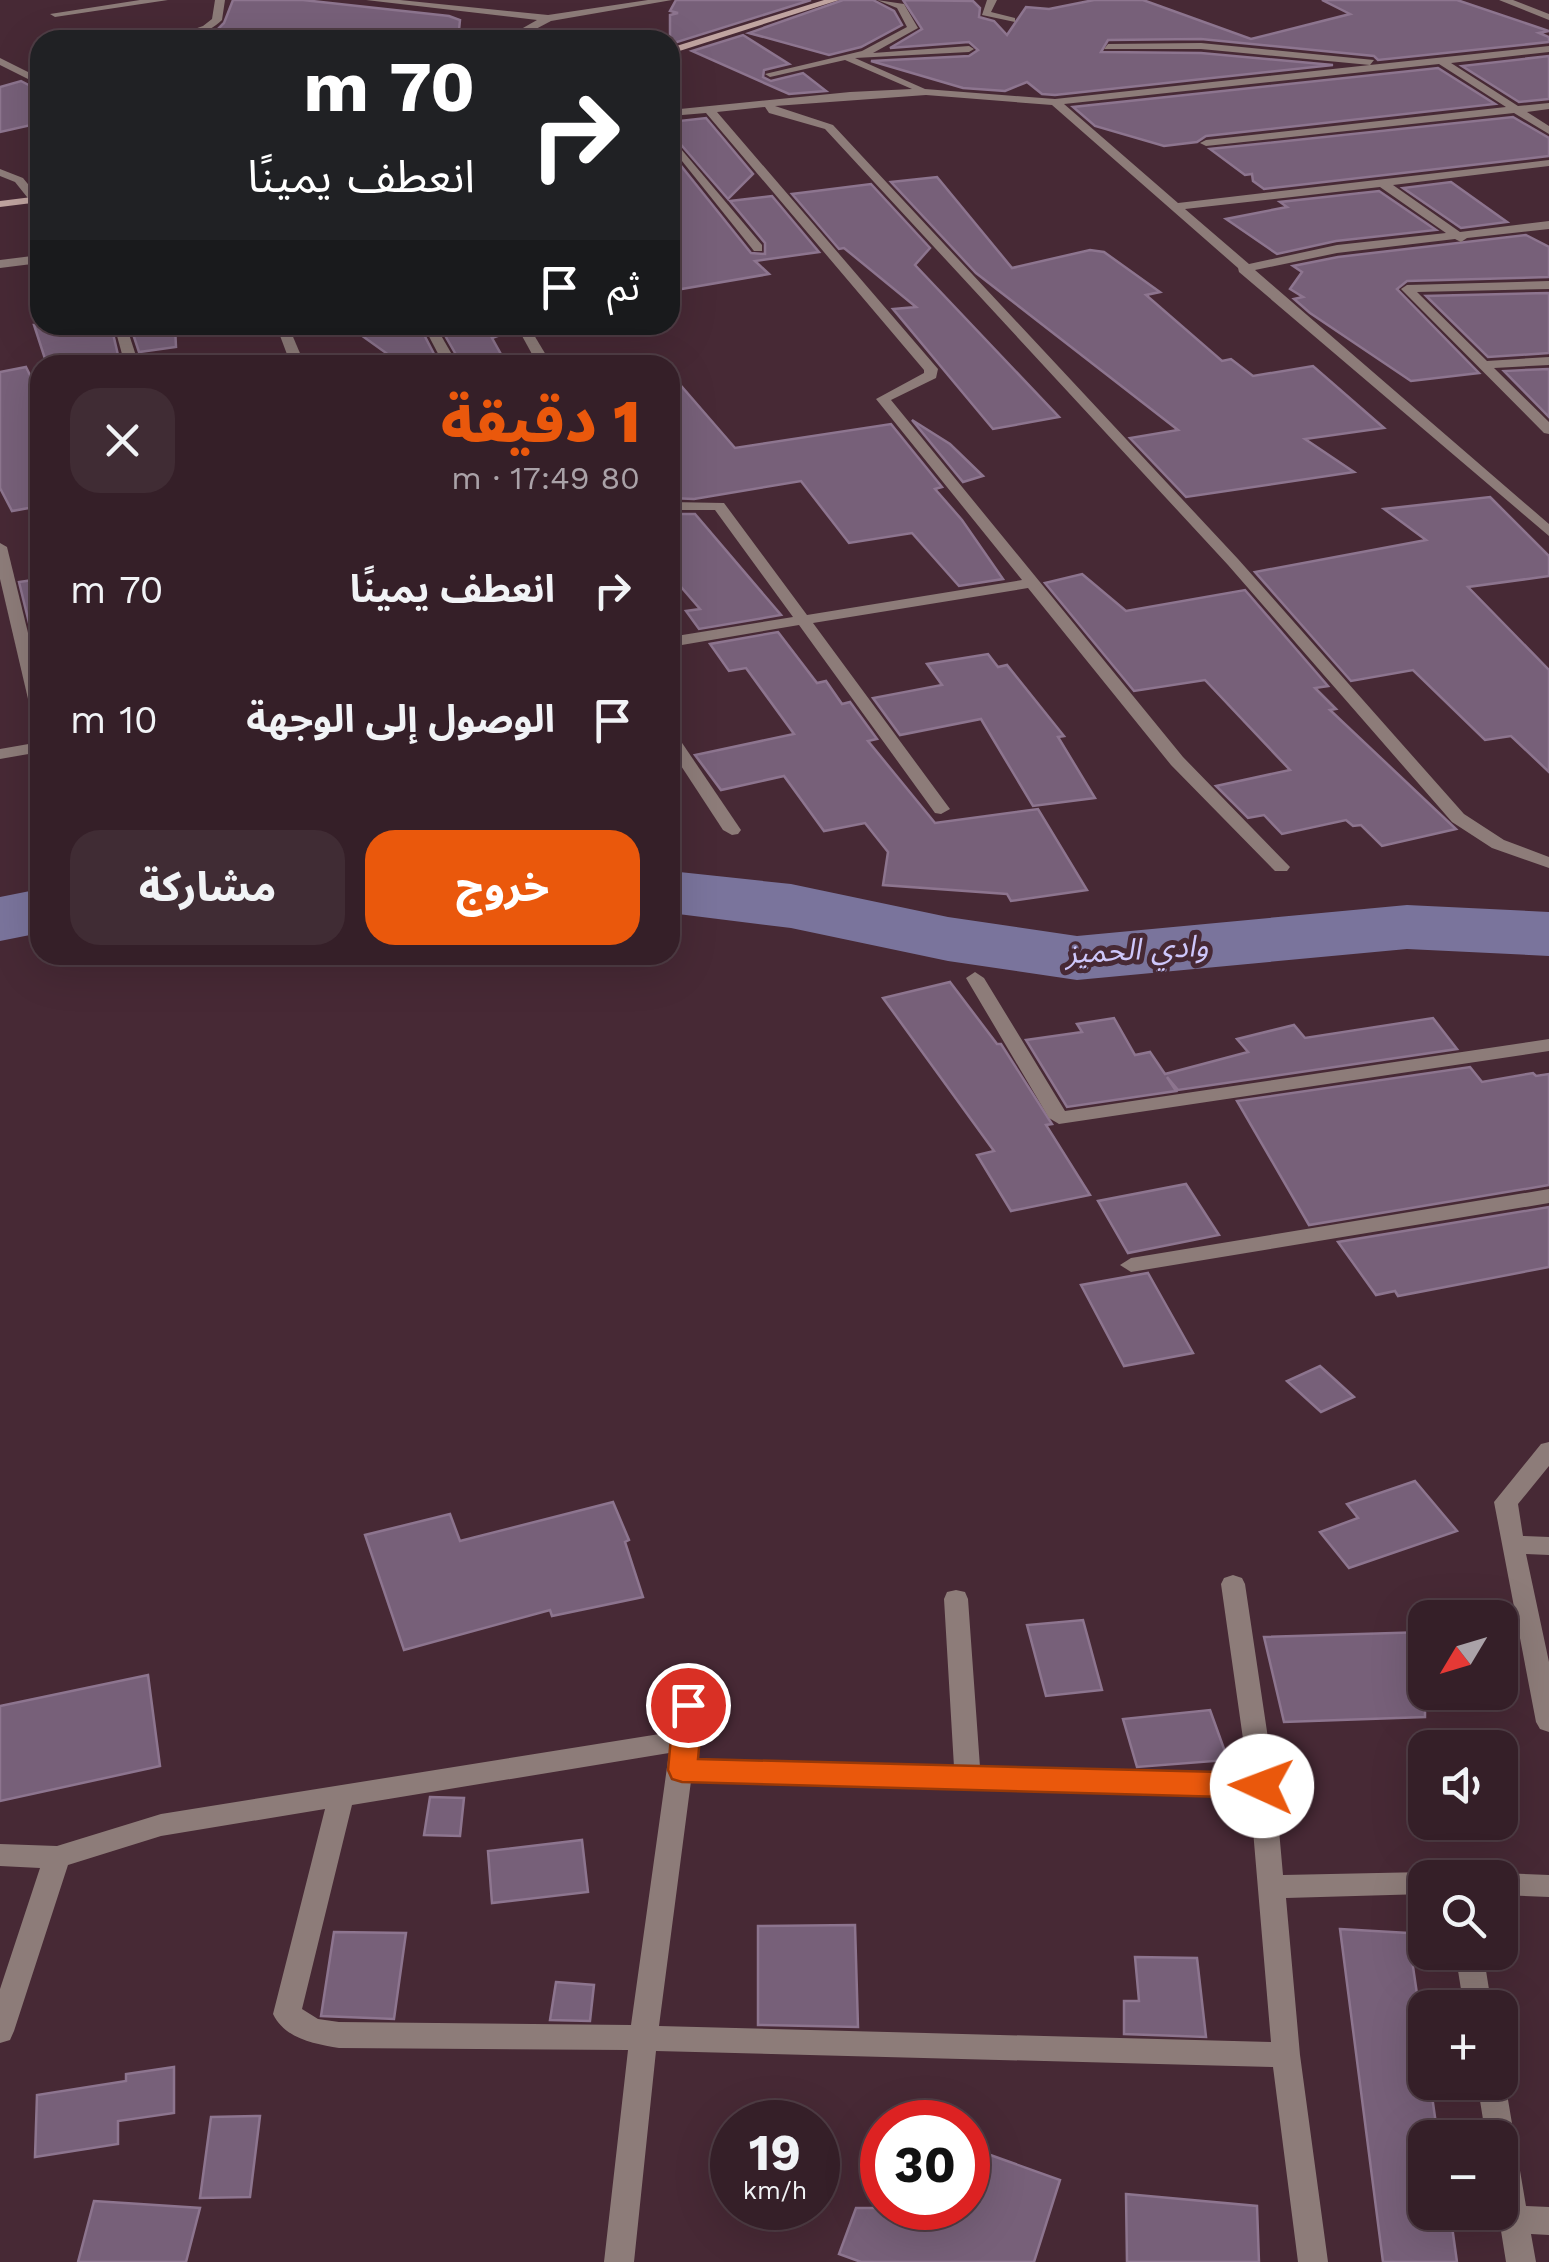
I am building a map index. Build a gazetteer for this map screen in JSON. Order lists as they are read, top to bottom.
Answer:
{
  "water": ["وادي الحميز"],
  "north": "bottom left",
  "page": {
    "turn": ["70 m", "انعطف يمينًا"],
    "then": "ثم",
    "heading": ["1 دقيقة", "80 m · 17:49"],
    "list": [
      {
        "name": "انعطف يمينًا",
        "value": "70 m"
      },
      {
        "name": "الوصول إلى الوجهة",
        "value": "10 m"
      }
    ],
    "buttons": ["خروج", "مشاركة"],
    "map_buttons": ["+", "−"],
    "speed": "19 km/h",
    "limit": "30"
  }
}
